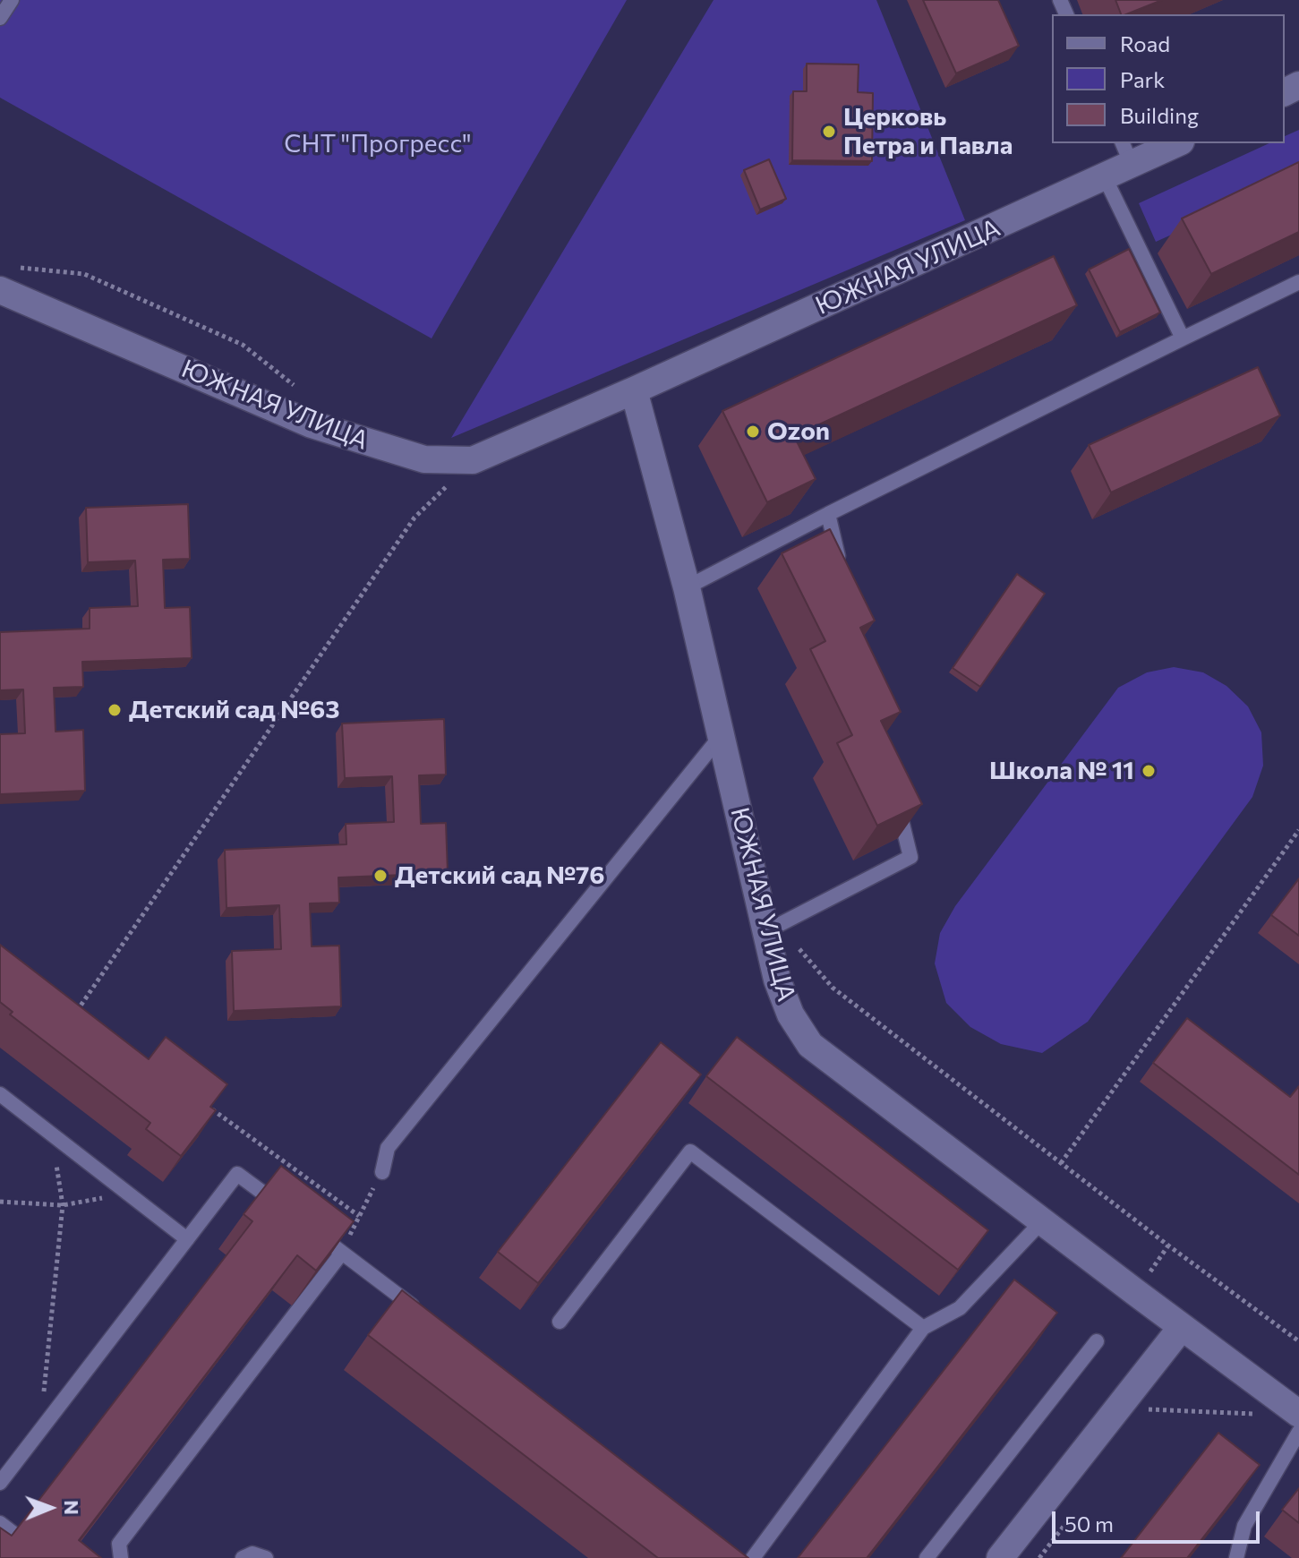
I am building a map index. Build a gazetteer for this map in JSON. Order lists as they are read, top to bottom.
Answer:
{
  "streets": {
    "street": ["ЮЖНАЯ УЛИЦА"]
  },
  "parks": ["СНТ \"Прогресс\""],
  "places": [
    "Церковь Петра и Павла",
    "Ozon",
    "Детский сад №63",
    "Школа № 11",
    "Детский сад №76"
  ],
  "legend": ["Road", "Park", "Building"],
  "scale_bar": "50 m",
  "north": "right"
}
